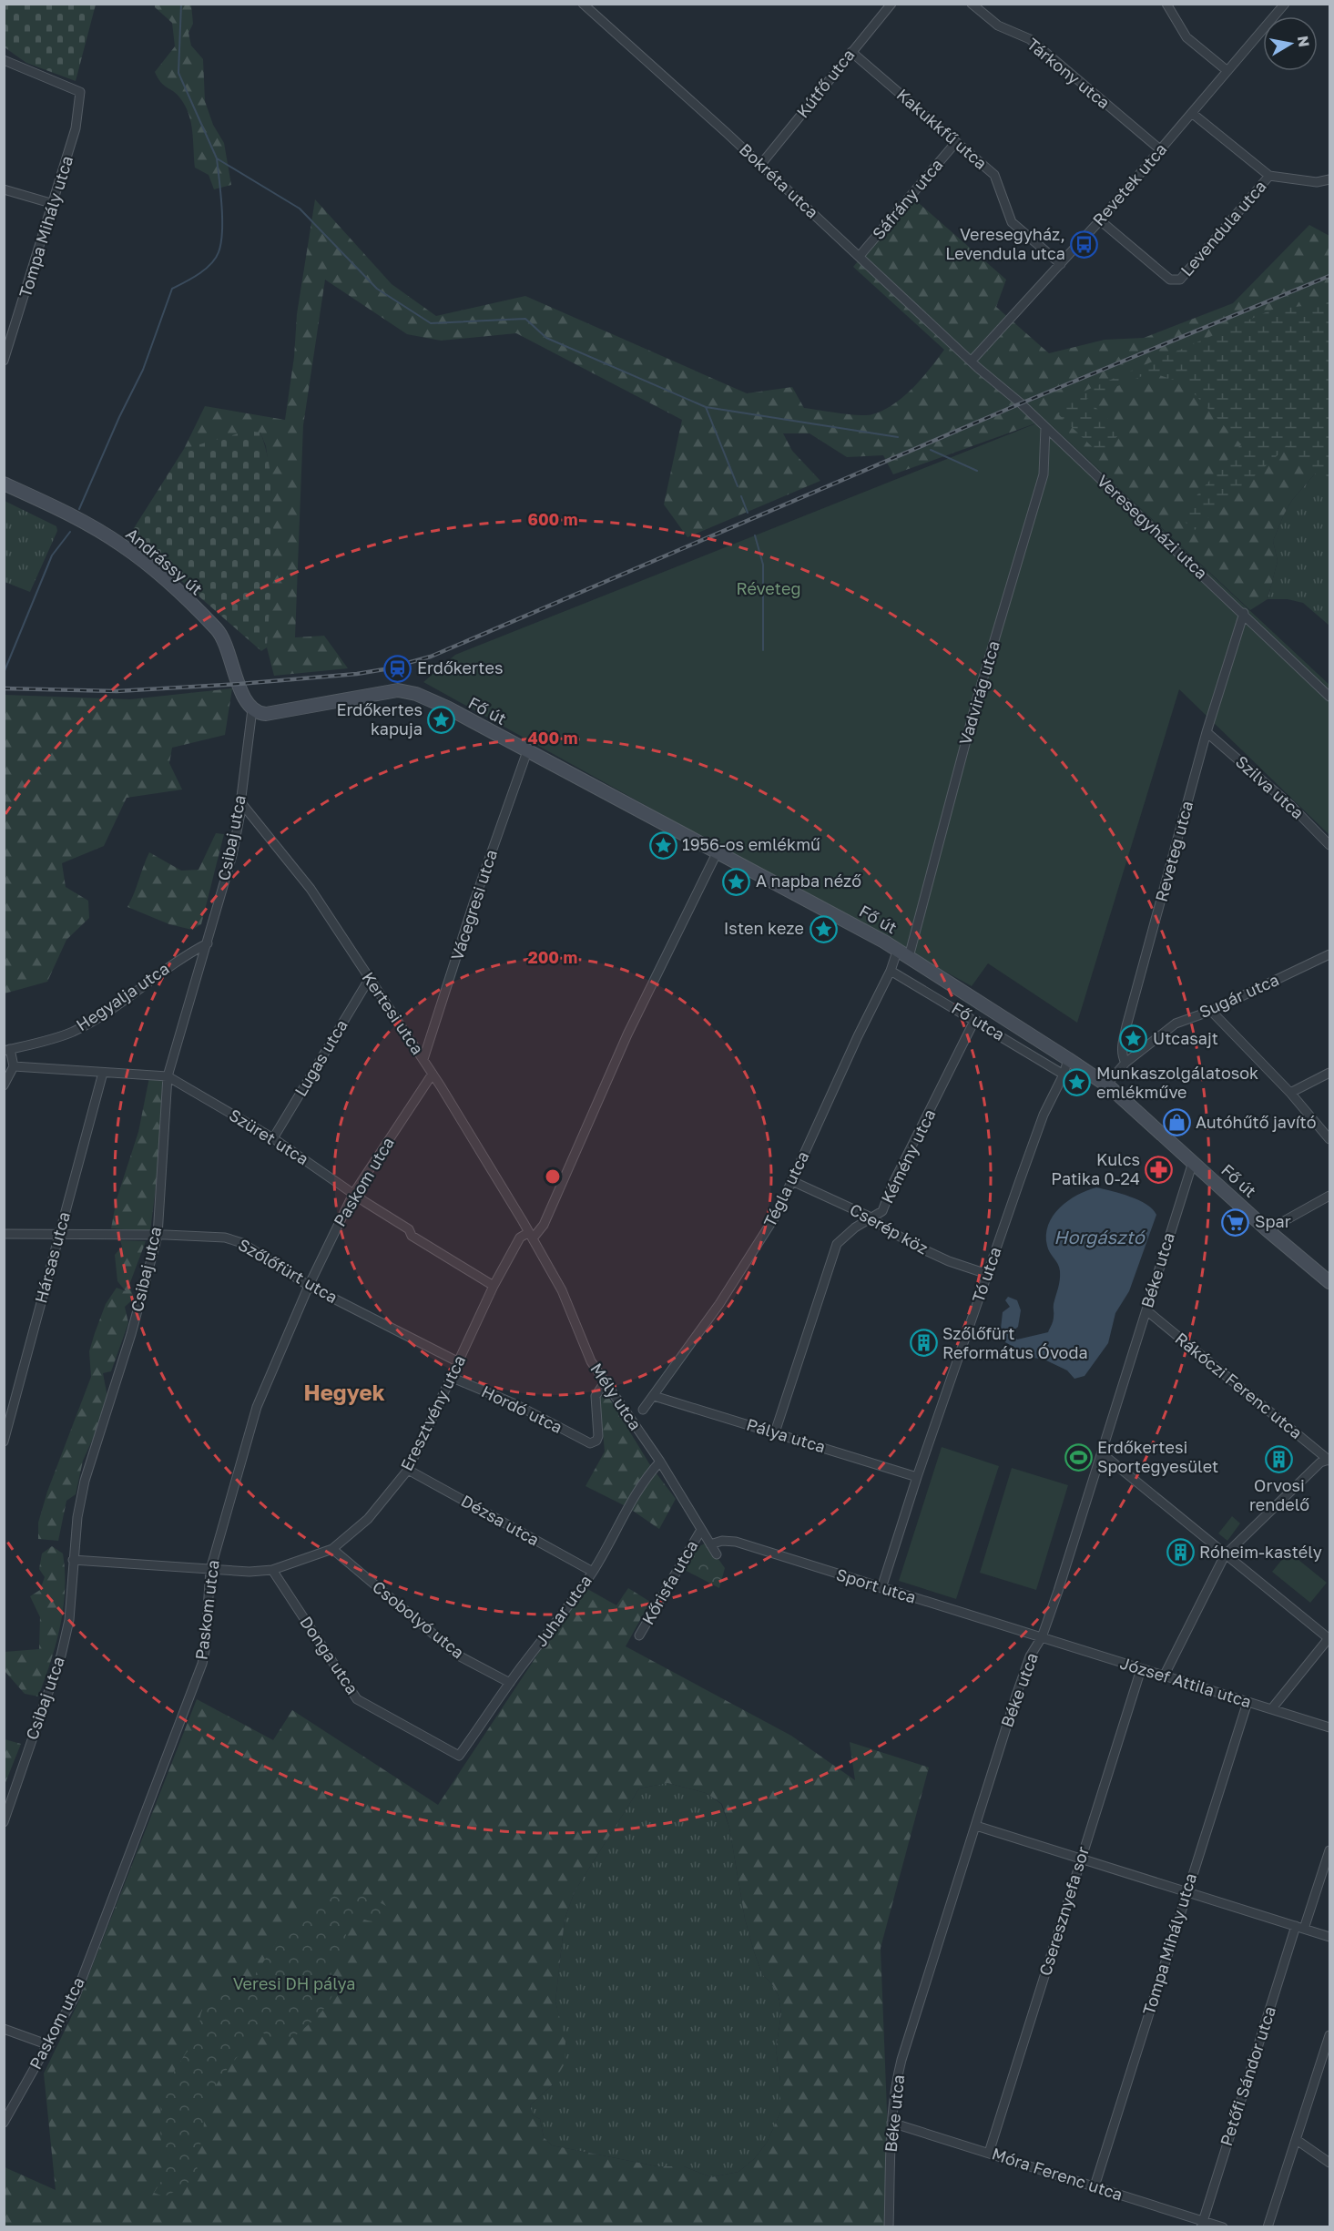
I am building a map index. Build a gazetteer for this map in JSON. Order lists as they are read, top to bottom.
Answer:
{
  "streets": {
    "main road": ["Andrássy út", "Fő út"],
    "street": [
      "Tárkony utca",
      "Kútfő utca",
      "Kakukkfű utca",
      "Bokréta utca",
      "Revetek utca",
      "Sáfrány utca",
      "Tompa Mihály utca",
      "Levendula utca",
      "Veresegyházi utca",
      "Vadvirág utca",
      "Szilva utca",
      "Csibaj utca",
      "Reveteg utca",
      "Vácegresi utca",
      "Sugár utca",
      "Hegyalja utca",
      "Kertesi utca",
      "Fő utca",
      "Lugas utca",
      "Szüret utca",
      "Kémény utca",
      "Paskom utca",
      "Tégla utca",
      "Cserép köz",
      "Hársas utca",
      "Béke utca",
      "Szőlőfürt utca",
      "Tó utca",
      "Rákóczi Ferenc utca",
      "Mély utca",
      "Hordó utca",
      "Eresztvény utca",
      "Pálya utca",
      "Dézsa utca",
      "Kőrisfa utca",
      "Sport utca",
      "Juhar utca",
      "Csobolyó utca",
      "Donga utca",
      "József Attila utca",
      "Cseresznyefa sor",
      "Petőfi Sándor utca",
      "Móra Ferenc utca"
    ]
  },
  "crossings": [
    ["Tárkony utca", "Revetek utca"],
    ["Kútfő utca", "Kakukkfű utca"],
    ["Kútfő utca", "Bokréta utca"],
    ["Kakukkfű utca", "Revetek utca"],
    ["Kakukkfű utca", "Sáfrány utca"],
    ["Bokréta utca", "Revetek utca"],
    ["Bokréta utca", "Sáfrány utca"],
    ["Bokréta utca", "Veresegyházi utca"],
    ["Revetek utca", "Levendula utca"],
    ["Revetek utca", "Veresegyházi utca"],
    ["Tompa Mihály utca", "József Attila utca"],
    ["Tompa Mihály utca", "Móra Ferenc utca"],
    ["Veresegyházi utca", "Vadvirág utca"],
    ["Veresegyházi utca", "Reveteg utca"],
    ["Andrássy út", "Fő út"],
    ["Andrássy út", "Csibaj utca"],
    ["Vadvirág utca", "Fő út"],
    ["Fő út", "Csibaj utca"],
    ["Fő út", "Vácegresi utca"],
    ["Fő út", "Tégla utca"],
    ["Fő út", "Béke utca"],
    ["Fő út", "Tó utca"],
    ["Szilva utca", "Reveteg utca"],
    ["Csibaj utca", "Hegyalja utca"],
    ["Csibaj utca", "Kertesi utca"],
    ["Csibaj utca", "Szüret utca"],
    ["Csibaj utca", "Szőlőfürt utca"],
    ["Csibaj utca", "Eresztvény utca"],
    ["Reveteg utca", "Sugár utca"],
    ["Vácegresi utca", "Kertesi utca"],
    ["Kertesi utca", "Lugas utca"],
    ["Kertesi utca", "Paskom utca"],
    ["Kertesi utca", "Mély utca"],
    ["Kertesi utca", "Eresztvény utca"],
    ["Fő utca", "Kémény utca"],
    ["Fő utca", "Tégla utca"],
    ["Fő utca", "Tó utca"],
    ["Lugas utca", "Szüret utca"],
    ["Szüret utca", "Paskom utca"],
    ["Szüret utca", "Hársas utca"],
    ["Szüret utca", "Eresztvény utca"],
    ["Kémény utca", "Cserép köz"],
    ["Kémény utca", "Pálya utca"],
    ["Paskom utca", "Szőlőfürt utca"],
    ["Paskom utca", "Eresztvény utca"],
    ["Tégla utca", "Cserép köz"],
    ["Tégla utca", "Pálya utca"],
    ["Cserép köz", "Tó utca"],
    ["Hársas utca", "Szőlőfürt utca"],
    ["Béke utca", "Rákóczi Ferenc utca"],
    ["Béke utca", "Sport utca"],
    ["Béke utca", "József Attila utca"],
    ["Béke utca", "Móra Ferenc utca"],
    ["Szőlőfürt utca", "Eresztvény utca"],
    ["Tó utca", "Pálya utca"],
    ["Tó utca", "Sport utca"],
    ["Mély utca", "Hordó utca"],
    ["Mély utca", "Eresztvény utca"],
    ["Mély utca", "Kőrisfa utca"],
    ["Mély utca", "Sport utca"],
    ["Mély utca", "Juhar utca"],
    ["Hordó utca", "Eresztvény utca"],
    ["Eresztvény utca", "Dézsa utca"],
    ["Eresztvény utca", "Csobolyó utca"],
    ["Eresztvény utca", "Donga utca"],
    ["Dézsa utca", "Juhar utca"],
    ["Sport utca", "József Attila utca"],
    ["Juhar utca", "Csobolyó utca"],
    ["Juhar utca", "Donga utca"],
    ["József Attila utca", "Cseresznyefa sor"],
    ["Cseresznyefa sor", "Móra Ferenc utca"],
    ["Petőfi Sándor utca", "Móra Ferenc utca"]
  ],
  "districts": ["Hegyek"],
  "water": ["Horgásztó"],
  "parks": ["Réveteg", "Veresi DH pálya"],
  "places": {
    "bus stop": ["Veresegyház, Levendula utca"],
    "station": ["Erdőkertes"],
    "place": [
      "Erdőkertes kapuja",
      "1956-os emlékmű",
      "A napba néző",
      "Isten keze",
      "Utcasajt",
      "Munkaszolgálatosok emlékműve"
    ],
    "shop": ["Autóhűtő javító"],
    "pharmacy": ["Kulcs Patika 0-24"],
    "supermarket": ["Spar"],
    "building": ["Szőlőfürt Református Óvoda", "Orvosi rendelő", "Róheim-kastély"],
    "sports": ["Erdőkertesi Sportegyesület"]
  },
  "north": "right",
  "rings": ["600 m", "400 m", "200 m"]
}
